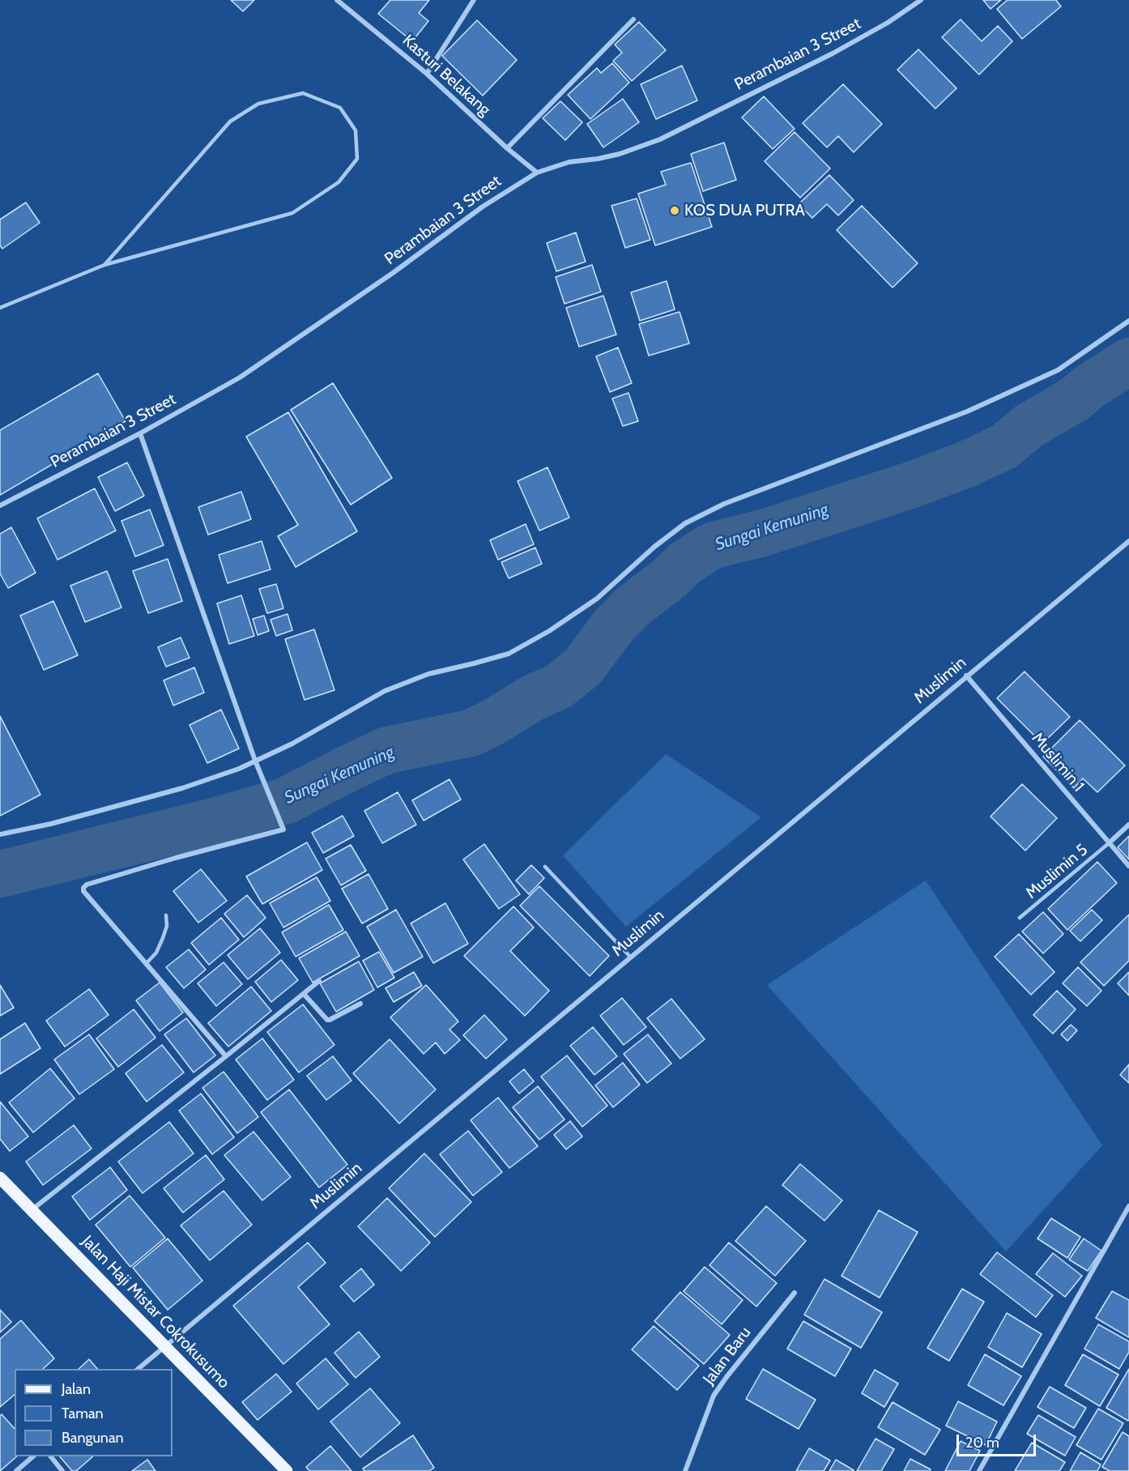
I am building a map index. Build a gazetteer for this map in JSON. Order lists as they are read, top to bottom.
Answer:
{
  "streets": {
    "main road": ["Jalan Haji Mistar Cokrokusumo"],
    "street": [
      "Perambaian 3 Street",
      "Kasturi Belakang",
      "Muslimin",
      "Muslimin 1",
      "Jalan Baru"
    ],
    "lane": ["Muslimin 5"]
  },
  "crossings": [
    ["Perambaian 3 Street", "Kasturi Belakang"],
    ["Muslimin", "Muslimin 1"],
    ["Muslimin", "Jalan Haji Mistar Cokrokusumo"],
    ["Muslimin 1", "Muslimin 5"]
  ],
  "water": ["Sungai Kemuning"],
  "places": ["KOS DUA PUTRA"],
  "legend": ["Jalan", "Taman", "Bangunan"],
  "scale_bar": "20 m"
}
